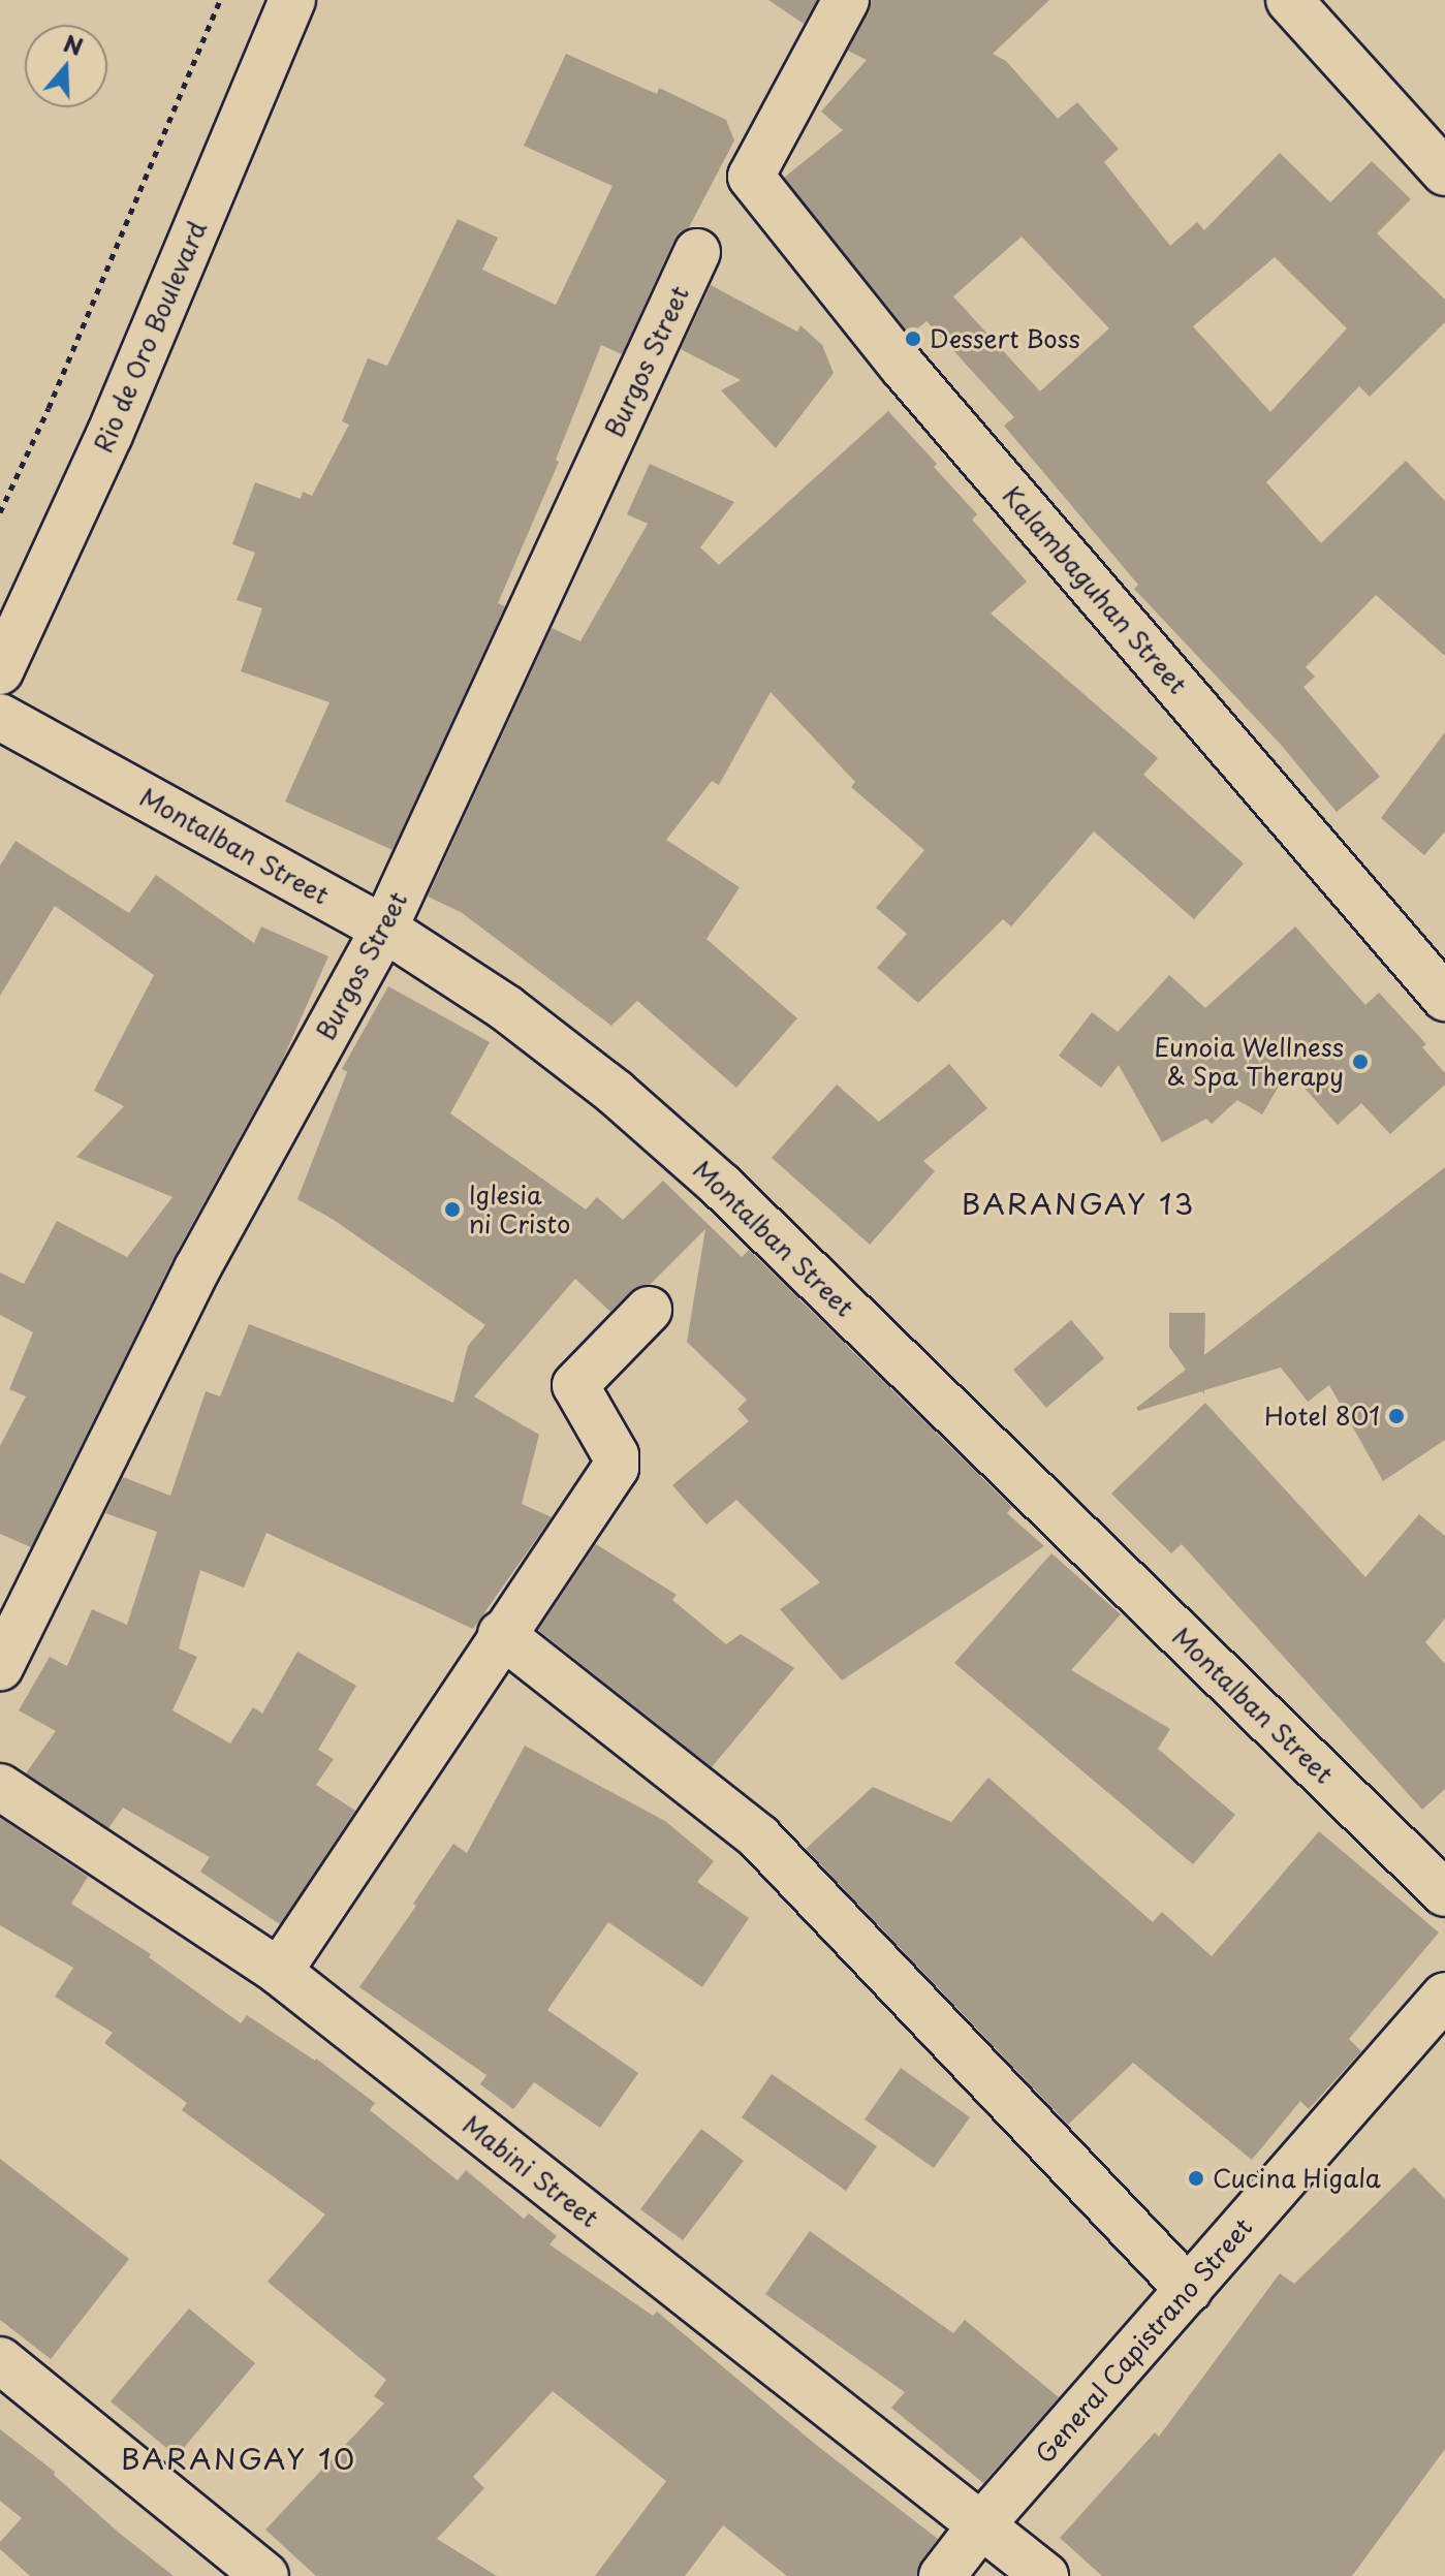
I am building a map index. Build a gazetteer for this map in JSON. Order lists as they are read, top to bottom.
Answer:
{
  "streets": {
    "street": [
      "Rio de Oro Boulevard",
      "Burgos Street",
      "Kalambaguhan Street",
      "Montalban Street",
      "Mabini Street",
      "General Capistrano Street"
    ]
  },
  "crossings": [
    ["Burgos Street", "Montalban Street"],
    ["Mabini Street", "General Capistrano Street"]
  ],
  "districts": ["BARANGAY 13", "BARANGAY 10"],
  "places": [
    "Dessert Boss",
    "Eunoia Wellness & Spa Therapy",
    "Iglesia ni Cristo",
    "Hotel 801",
    "Cucina Higala"
  ],
  "north": "top"
}
